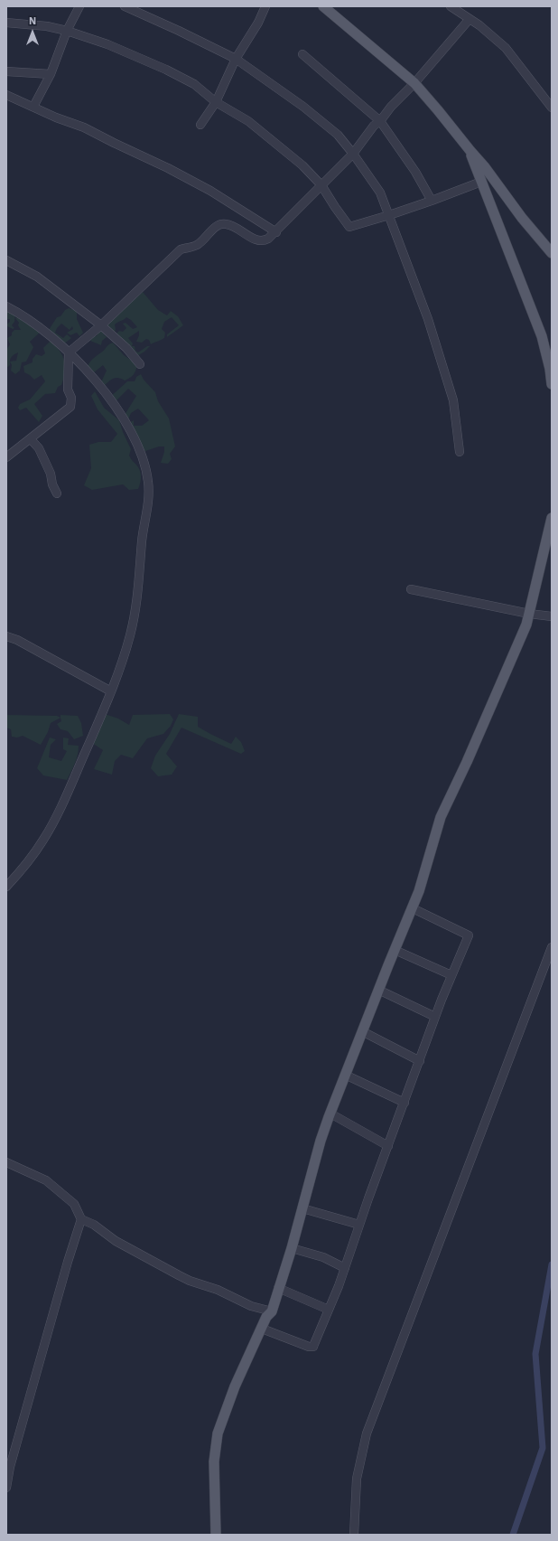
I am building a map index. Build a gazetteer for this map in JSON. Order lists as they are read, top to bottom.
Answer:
{
  "north": "top"
}
